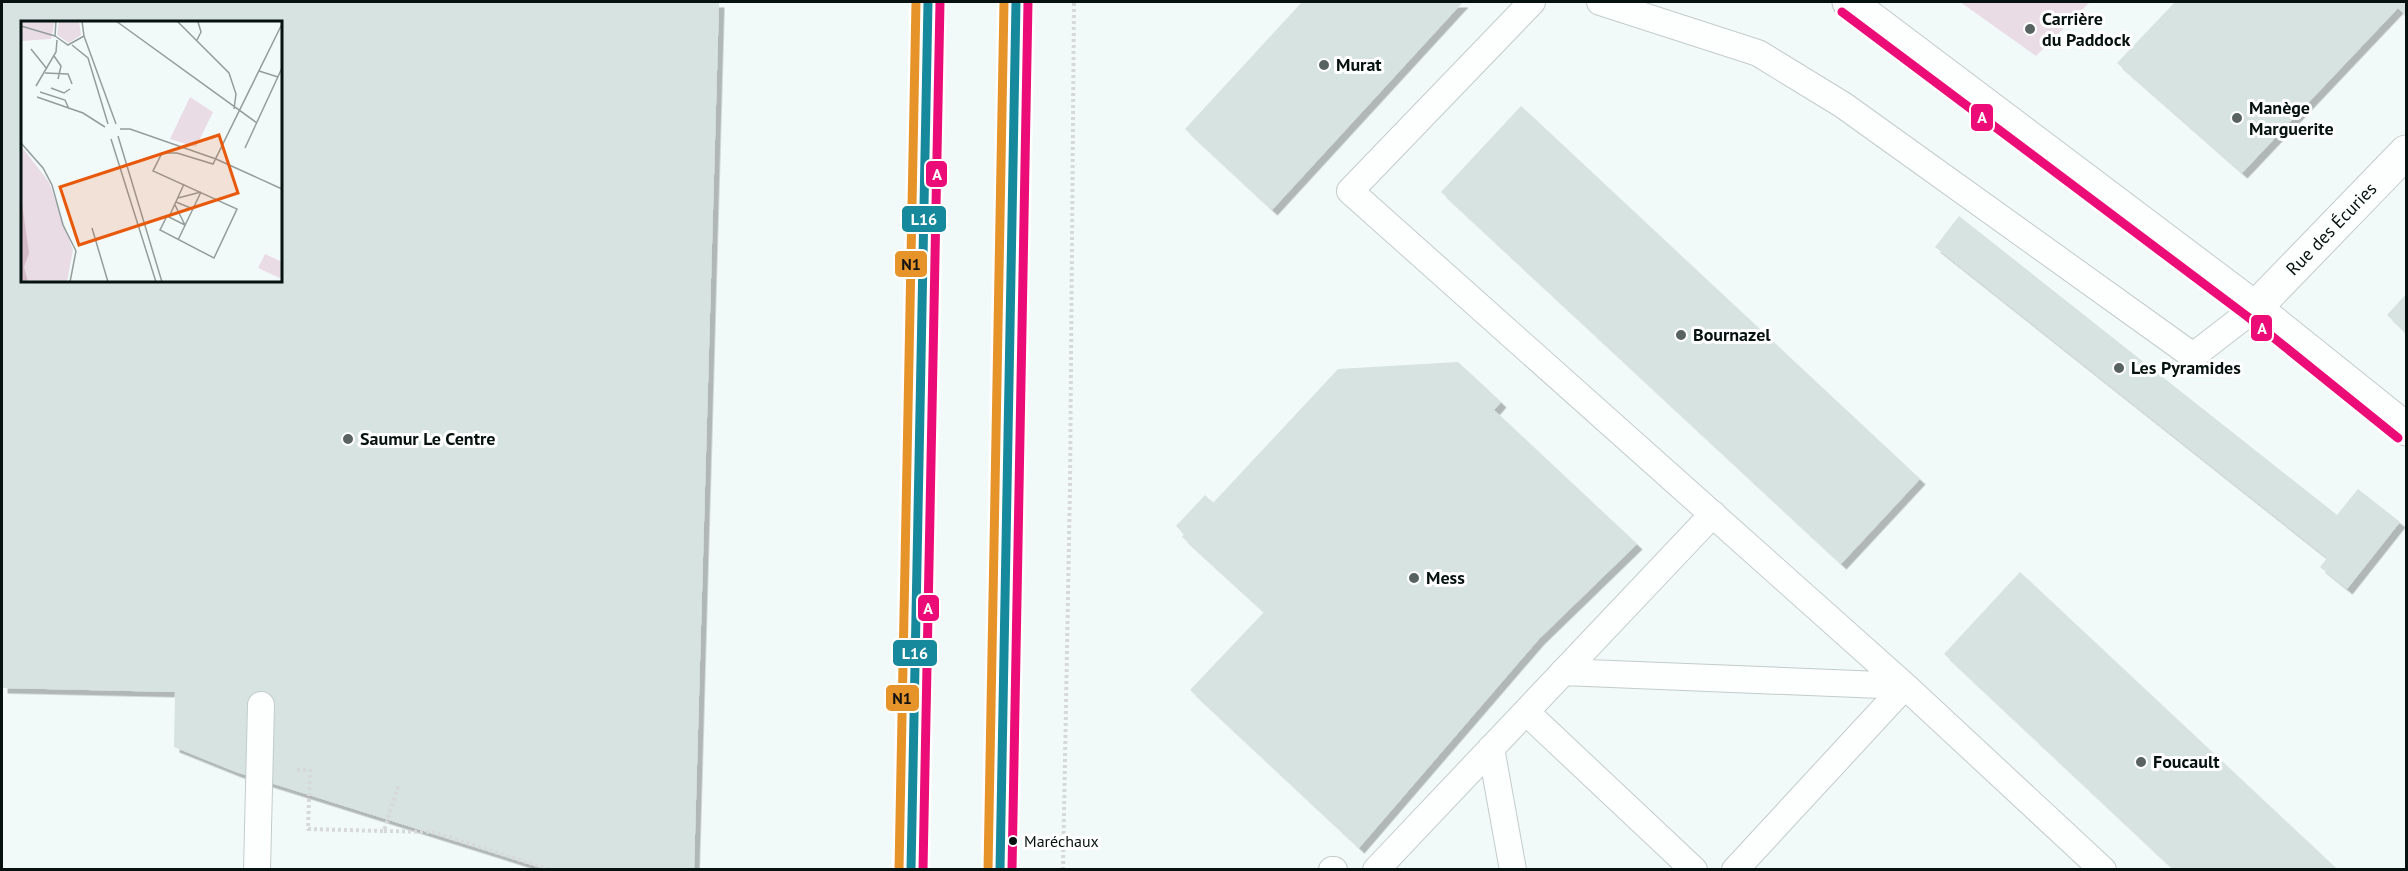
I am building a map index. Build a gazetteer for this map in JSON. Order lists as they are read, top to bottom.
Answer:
{
  "streets": {
    "main road": ["Rue des Écuries"]
  },
  "places": [
    "Carrière du Paddock",
    "Murat",
    "Manège Marguerite",
    "Bournazel",
    "Les Pyramides",
    "Saumur Le Centre",
    "Mess",
    "Foucault",
    "Maréchaux"
  ],
  "lines": ["transit line L16", "transit line A", "transit line N1"]
}
